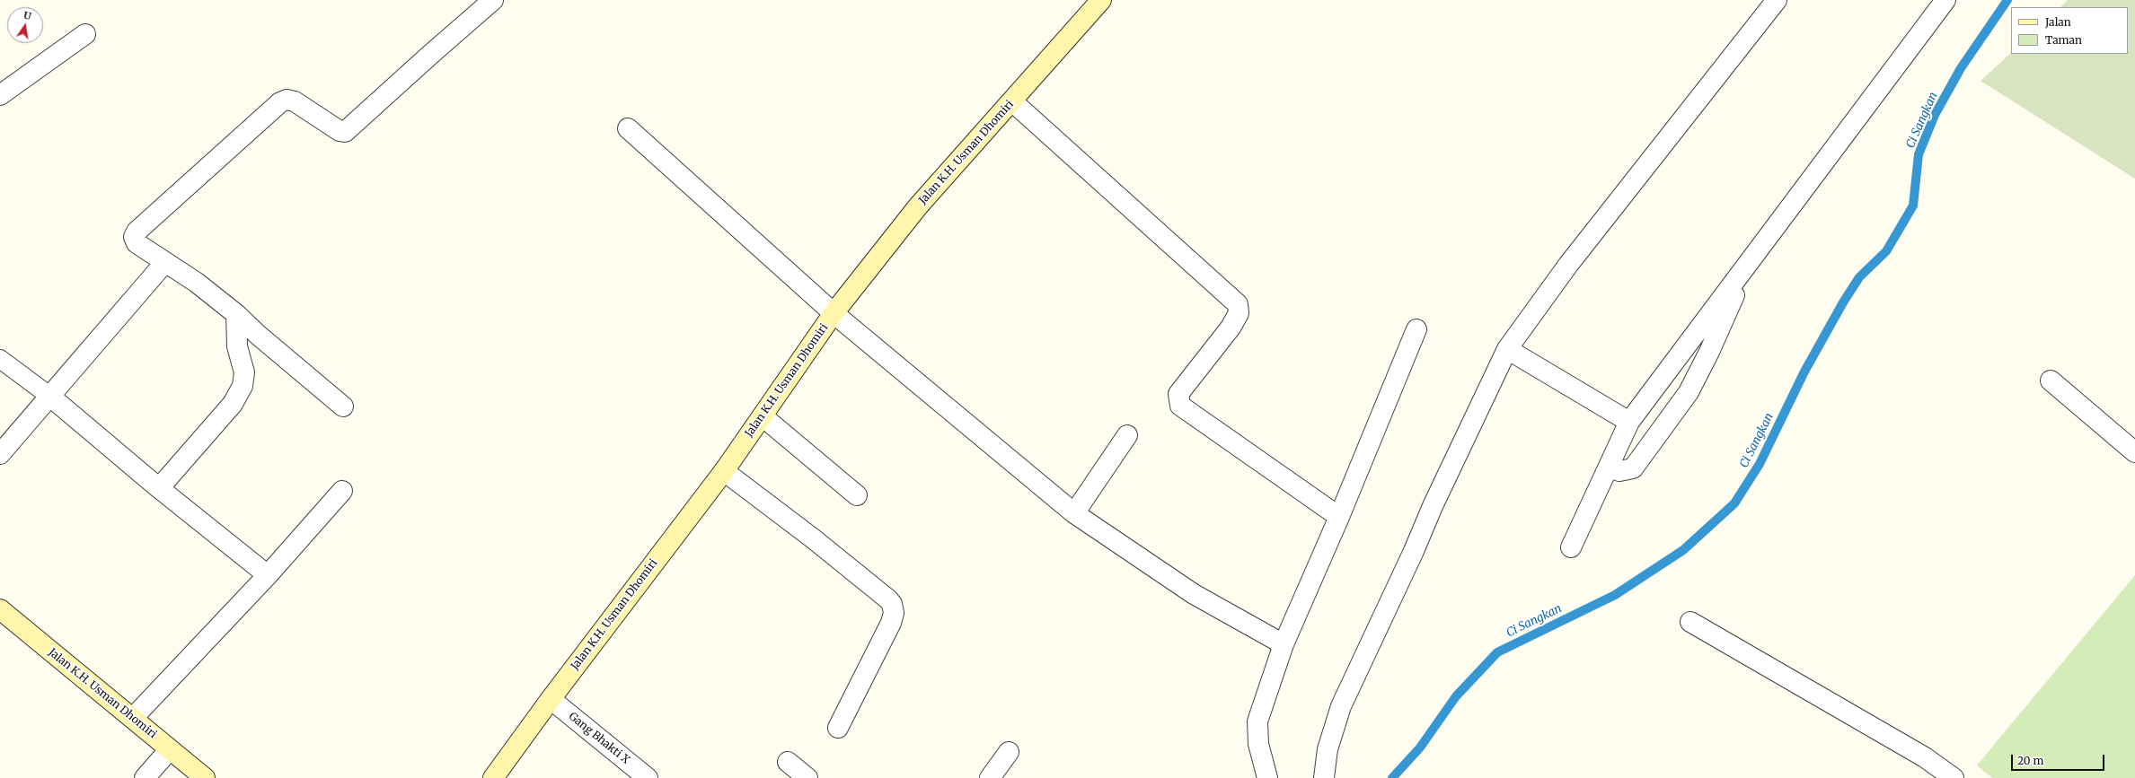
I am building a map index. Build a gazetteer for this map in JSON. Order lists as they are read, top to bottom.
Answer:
{
  "streets": {
    "main road": ["Jalan K.H. Usman Dhomiri"],
    "street": ["Gang Bhakti X"]
  },
  "crossings": [
    ["Jalan K.H. Usman Dhomiri", "Gang Bhakti X"]
  ],
  "water": ["Ci Sangkan"],
  "legend": ["Jalan", "Taman"],
  "scale_bar": "20 m",
  "north": "top"
}
